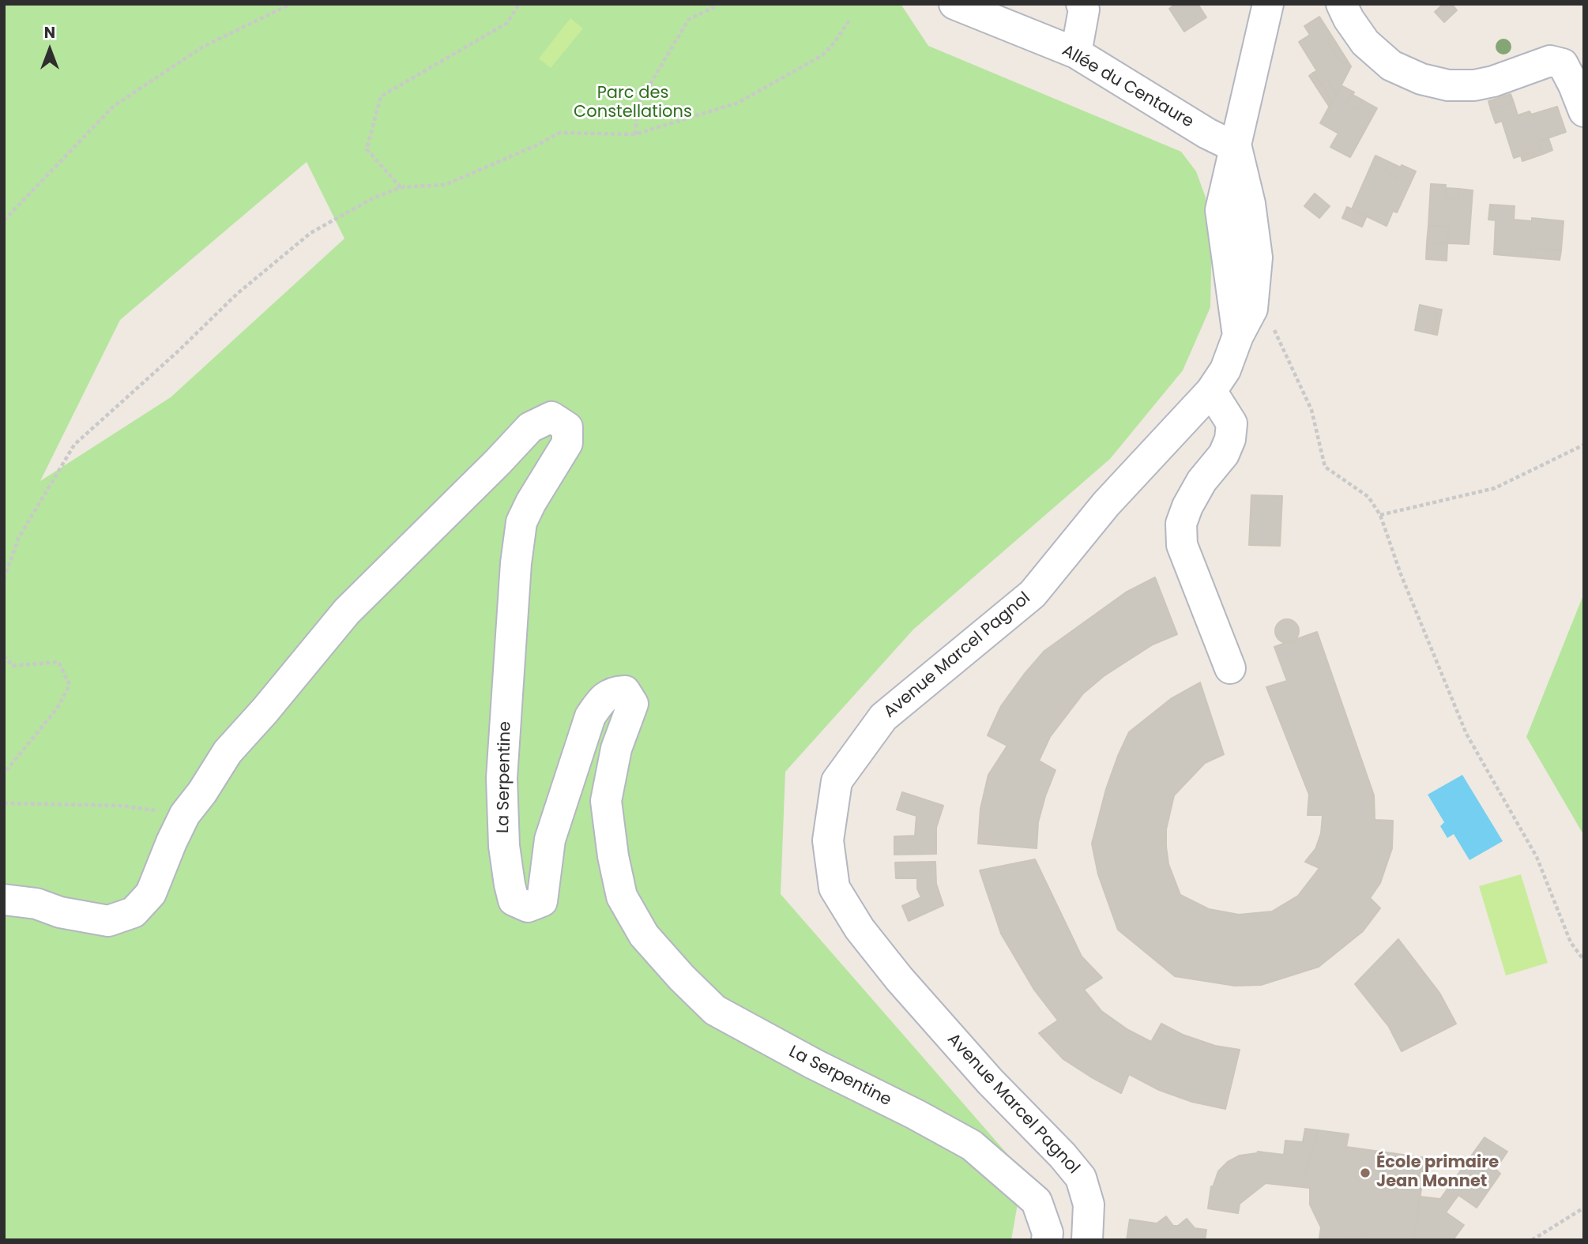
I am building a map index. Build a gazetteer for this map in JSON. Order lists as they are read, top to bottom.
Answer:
{
  "streets": {
    "street": ["Allée du Centaure", "Avenue Marcel Pagnol", "La Serpentine"]
  },
  "crossings": [
    ["Allée du Centaure", "Avenue Marcel Pagnol"]
  ],
  "parks": ["Parc des Constellations"],
  "places": ["École primaire Jean Monnet"],
  "north": "top"
}
